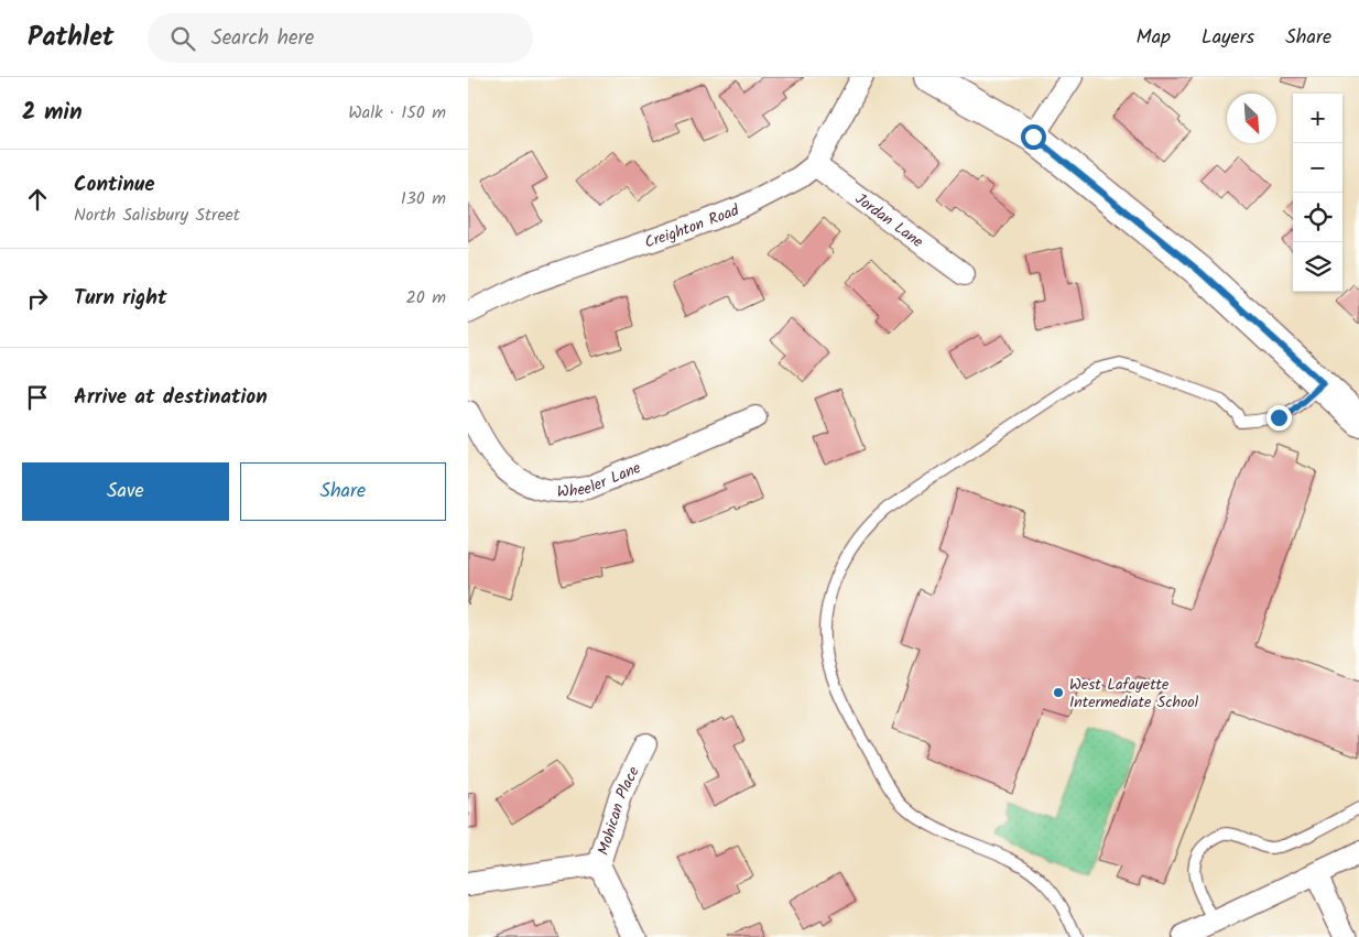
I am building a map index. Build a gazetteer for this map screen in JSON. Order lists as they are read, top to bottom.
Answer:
{
  "streets": {
    "street": [
      "Jordan Lane",
      "Creighton Road",
      "Wheeler Lane",
      "Mohican Place"
    ]
  },
  "crossings": [
    ["Jordan Lane", "Creighton Road"]
  ],
  "places": ["West Lafayette Intermediate School"],
  "north": "bottom right",
  "page": {
    "header": "Pathlet",
    "search": "Search here",
    "nav": ["Map", "Layers", "Share"],
    "heading": ["2 min", "Walk · 150 m"],
    "map_buttons": ["+", "−"],
    "list": [
      ["Continue", "North Salisbury Street", "130 m"],
      ["Turn right", "20 m"],
      "Arrive at destination"
    ],
    "buttons": ["Save", "Share"]
  }
}
